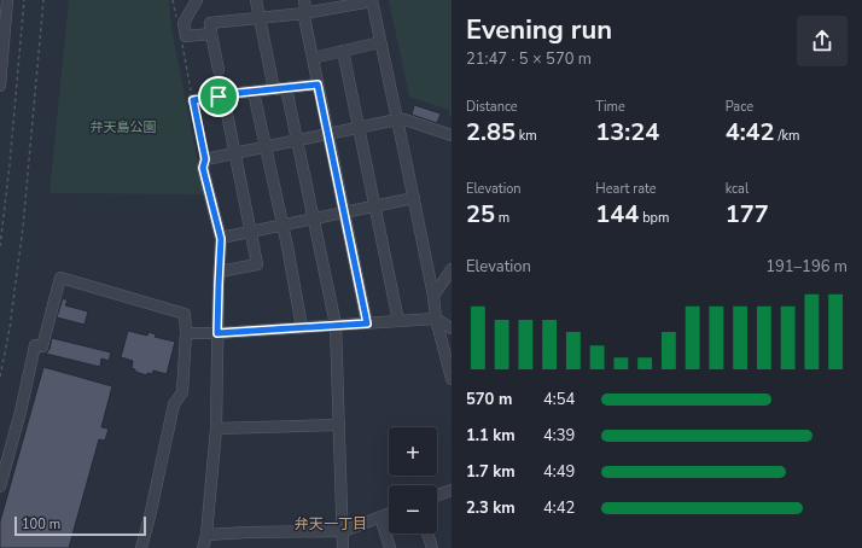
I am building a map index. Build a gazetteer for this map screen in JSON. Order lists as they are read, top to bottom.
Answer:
{
  "districts": ["弁天一丁目"],
  "parks": ["弁天島公園"],
  "scale_bar": "100 m",
  "page": {
    "heading": ["Evening run", "21:47 · 5 × 570 m"],
    "stats": [
      ["Distance", "2.85 km"],
      ["Time", "13:24"],
      ["Pace", "4:42 /km"],
      ["Elevation", "25 m"],
      ["Heart rate", "144 bpm"],
      ["kcal", "177"]
    ],
    "chart": ["Elevation", "191–196 m"],
    "list": [
      {
        "name": "570 m",
        "note": "4:54"
      },
      {
        "name": "1.1 km",
        "note": "4:39"
      },
      {
        "name": "1.7 km",
        "note": "4:49"
      },
      {
        "name": "2.3 km",
        "note": "4:42"
      }
    ],
    "map_buttons": ["+", "−"],
    "scale": "100 m"
  }
}
